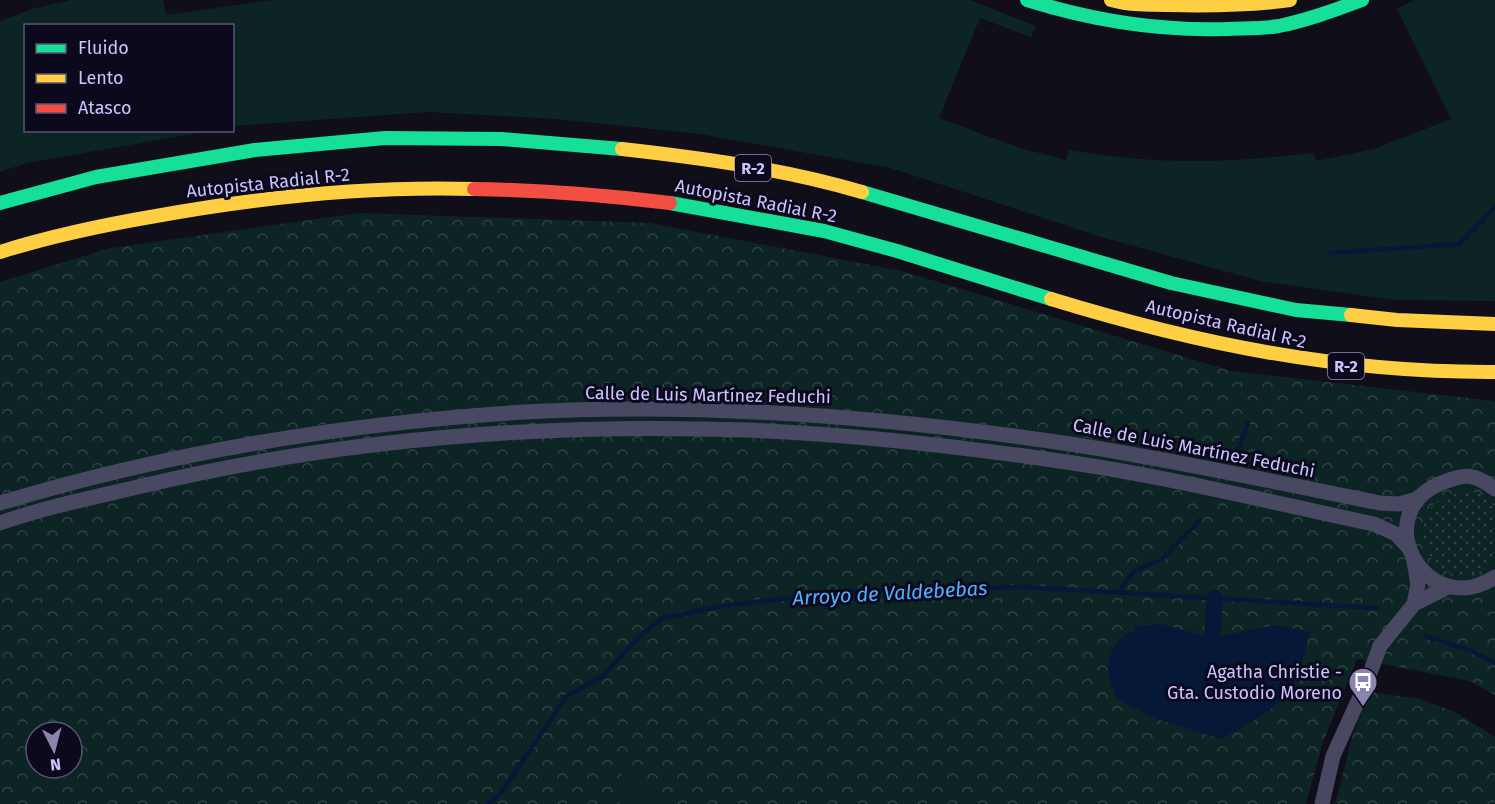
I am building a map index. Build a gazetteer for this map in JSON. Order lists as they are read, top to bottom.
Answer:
{
  "streets": {
    "main road": ["R-2", "Autopista Radial R-2"],
    "street": ["Calle de Luis Martínez Feduchi"]
  },
  "water": ["Arroyo de Valdebebas"],
  "places": {
    "bus stop": ["Agatha Christie - Gta. Custodio Moreno"]
  },
  "legend": ["Fluido", "Lento", "Atasco"],
  "north": "bottom"
}
